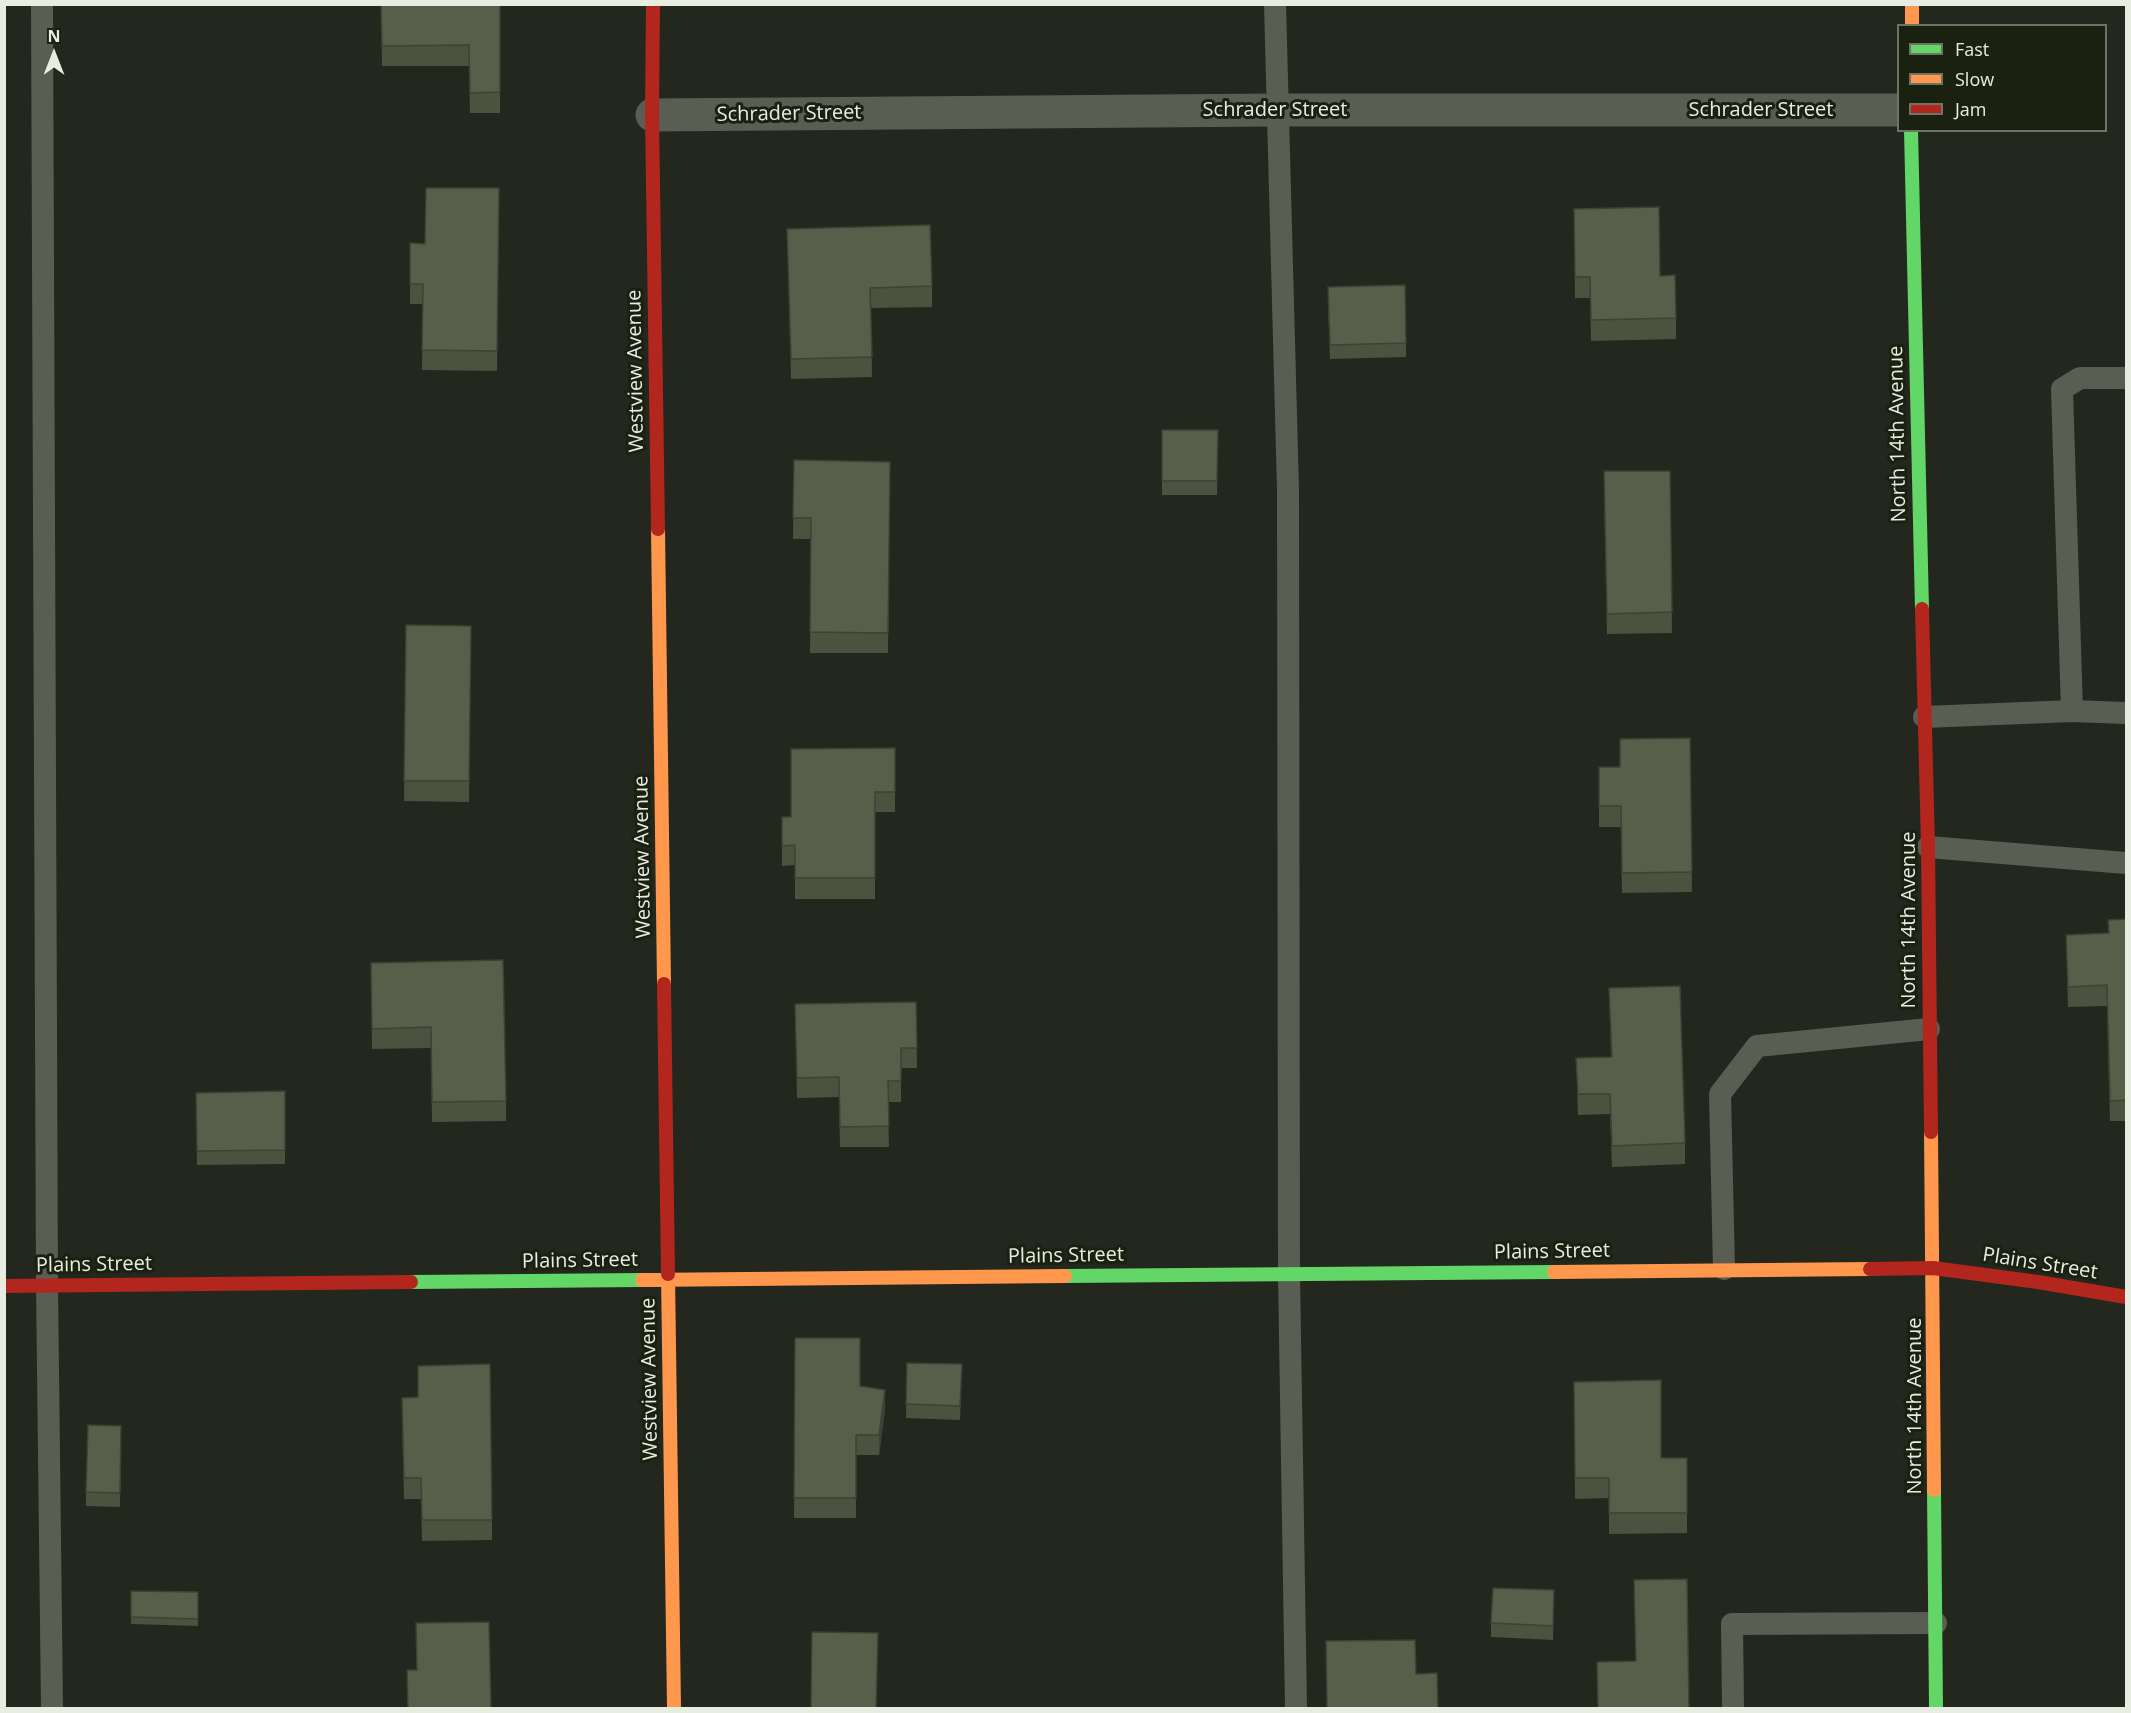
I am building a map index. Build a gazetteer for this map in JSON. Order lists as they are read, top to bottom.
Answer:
{
  "streets": {
    "street": [
      "Schrader Street",
      "Westview Avenue",
      "North 14th Avenue",
      "Plains Street"
    ]
  },
  "crossings": [
    ["Schrader Street", "Westview Avenue"],
    ["Westview Avenue", "Plains Street"],
    ["North 14th Avenue", "Plains Street"]
  ],
  "legend": ["Fast", "Slow", "Jam"],
  "north": "top"
}
